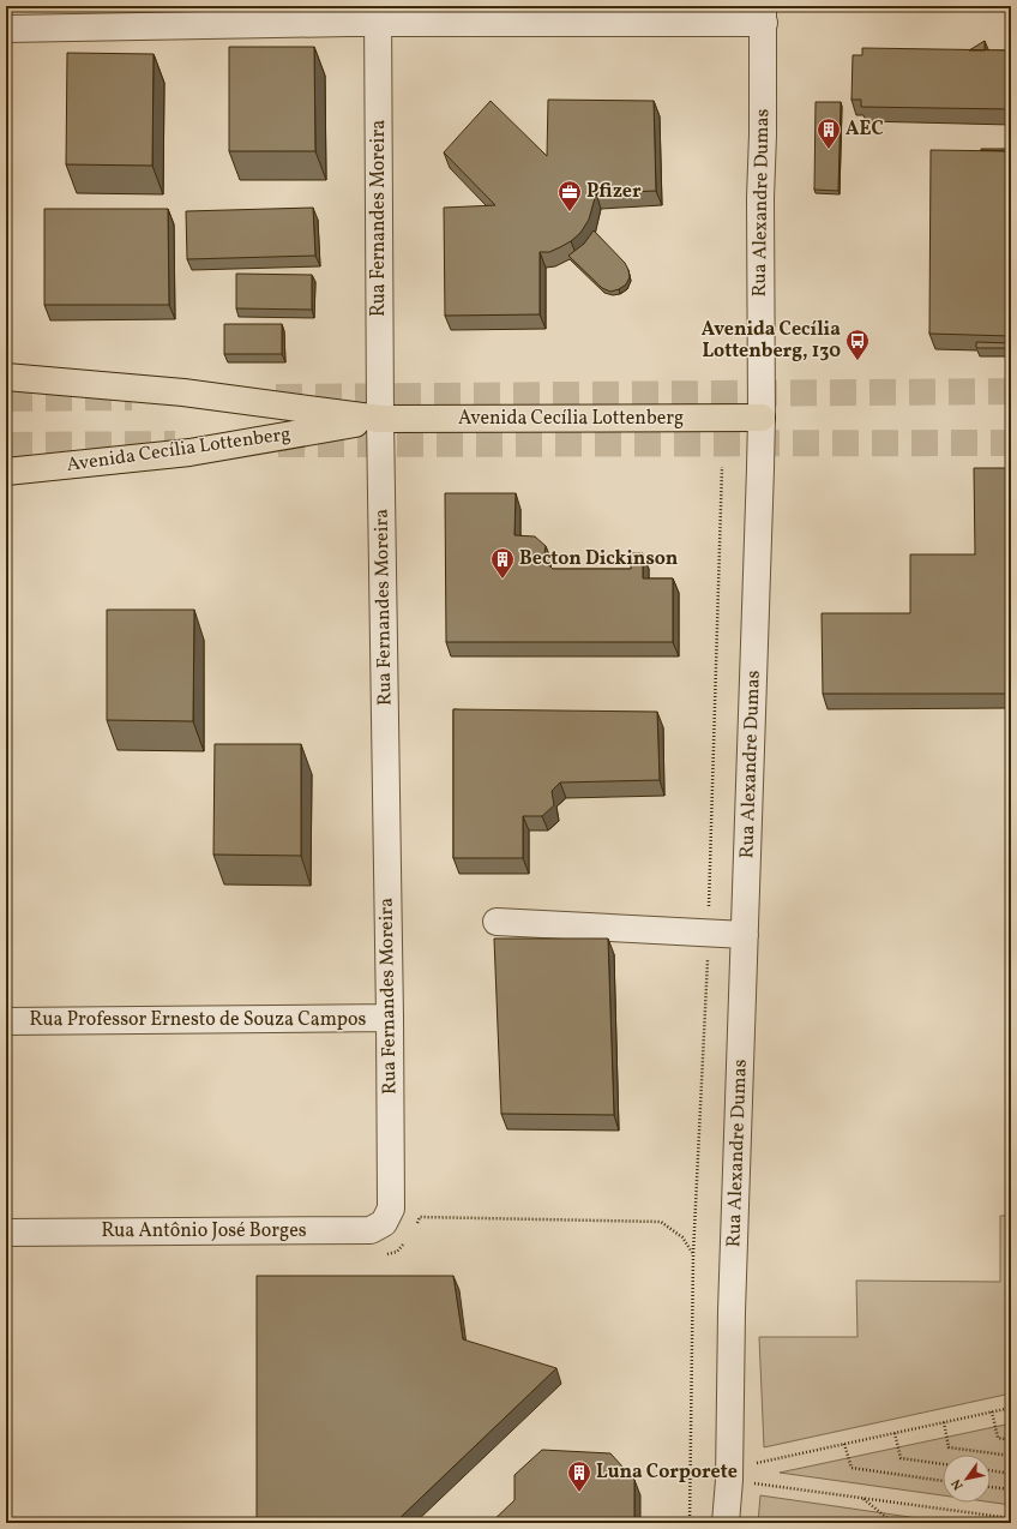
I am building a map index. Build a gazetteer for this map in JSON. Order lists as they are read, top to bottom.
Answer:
{
  "streets": {
    "main road": ["Avenida Cecília Lottenberg"],
    "street": [
      "Rua Alexandre Dumas",
      "Rua Fernandes Moreira",
      "Rua Professor Ernesto de Souza Campos",
      "Rua Antônio José Borges"
    ]
  },
  "crossings": [
    ["Rua Alexandre Dumas", "Avenida Cecília Lottenberg"],
    ["Rua Fernandes Moreira", "Avenida Cecília Lottenberg"],
    ["Rua Fernandes Moreira", "Rua Professor Ernesto de Souza Campos"],
    ["Rua Fernandes Moreira", "Rua Antônio José Borges"]
  ],
  "places": {
    "building": ["AEC", "Becton Dickinson", "Luna Corporete"],
    "office": ["Pfizer"],
    "bus stop": ["Avenida Cecília Lottenberg, 130"]
  },
  "north": "bottom left"
}
